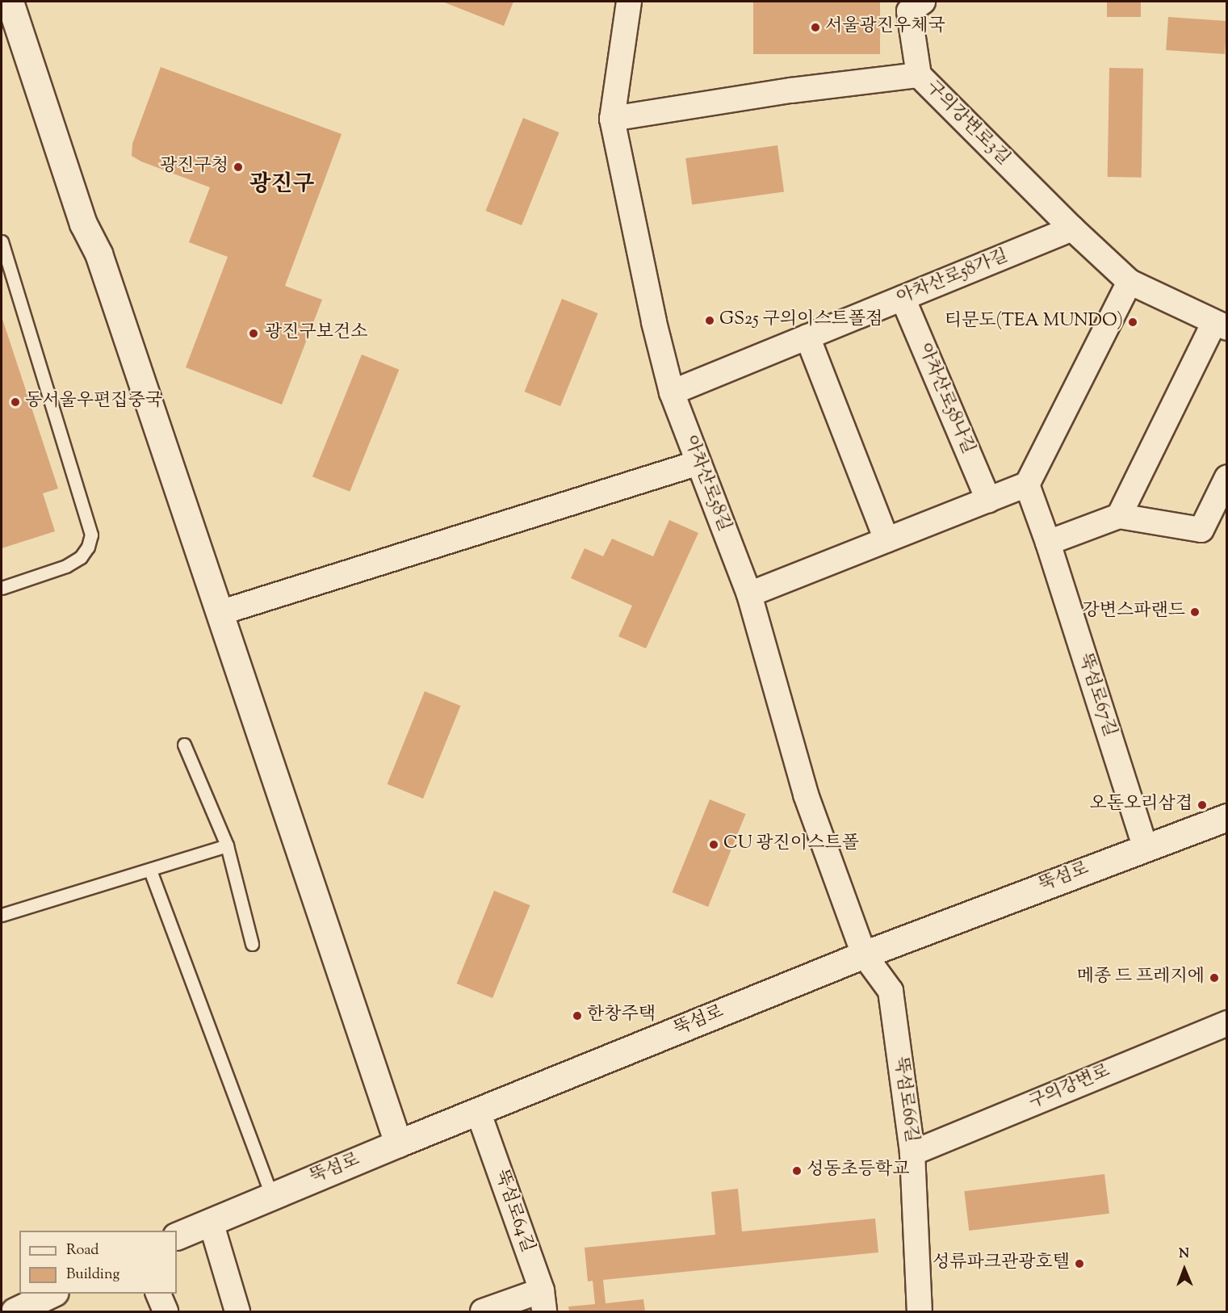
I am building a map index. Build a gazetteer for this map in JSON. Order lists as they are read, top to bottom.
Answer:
{
  "streets": {
    "street": [
      "구의강변로3길",
      "아차산로58가길",
      "아차산로58나길",
      "아차산로58길",
      "뚝섬로67길",
      "뚝섬로",
      "구의강변로",
      "뚝섬로66길",
      "뚝섬로64길"
    ]
  },
  "crossings": [
    ["구의강변로3길", "아차산로58가길"],
    ["구의강변로3길", "아차산로58길"],
    ["아차산로58가길", "아차산로58나길"],
    ["아차산로58가길", "아차산로58길"],
    ["아차산로58길", "뚝섬로"],
    ["아차산로58길", "뚝섬로66길"],
    ["뚝섬로67길", "뚝섬로"],
    ["뚝섬로", "뚝섬로66길"],
    ["뚝섬로", "뚝섬로64길"],
    ["구의강변로", "뚝섬로66길"]
  ],
  "districts": ["광진구"],
  "places": [
    "서울광진우체국",
    "광진구청",
    "GS25 구의이스트폴점",
    "티문도(TEA MUNDO)",
    "광진구보건소",
    "동서울우편집중국",
    "강변스파랜드",
    "오돈오리삼겹",
    "CU 광진이스트폴",
    "메종 드 프레지에",
    "한창주택",
    "성동초등학교",
    "성류파크관광호텔"
  ],
  "legend": ["Road", "Building"],
  "north": "top"
}
